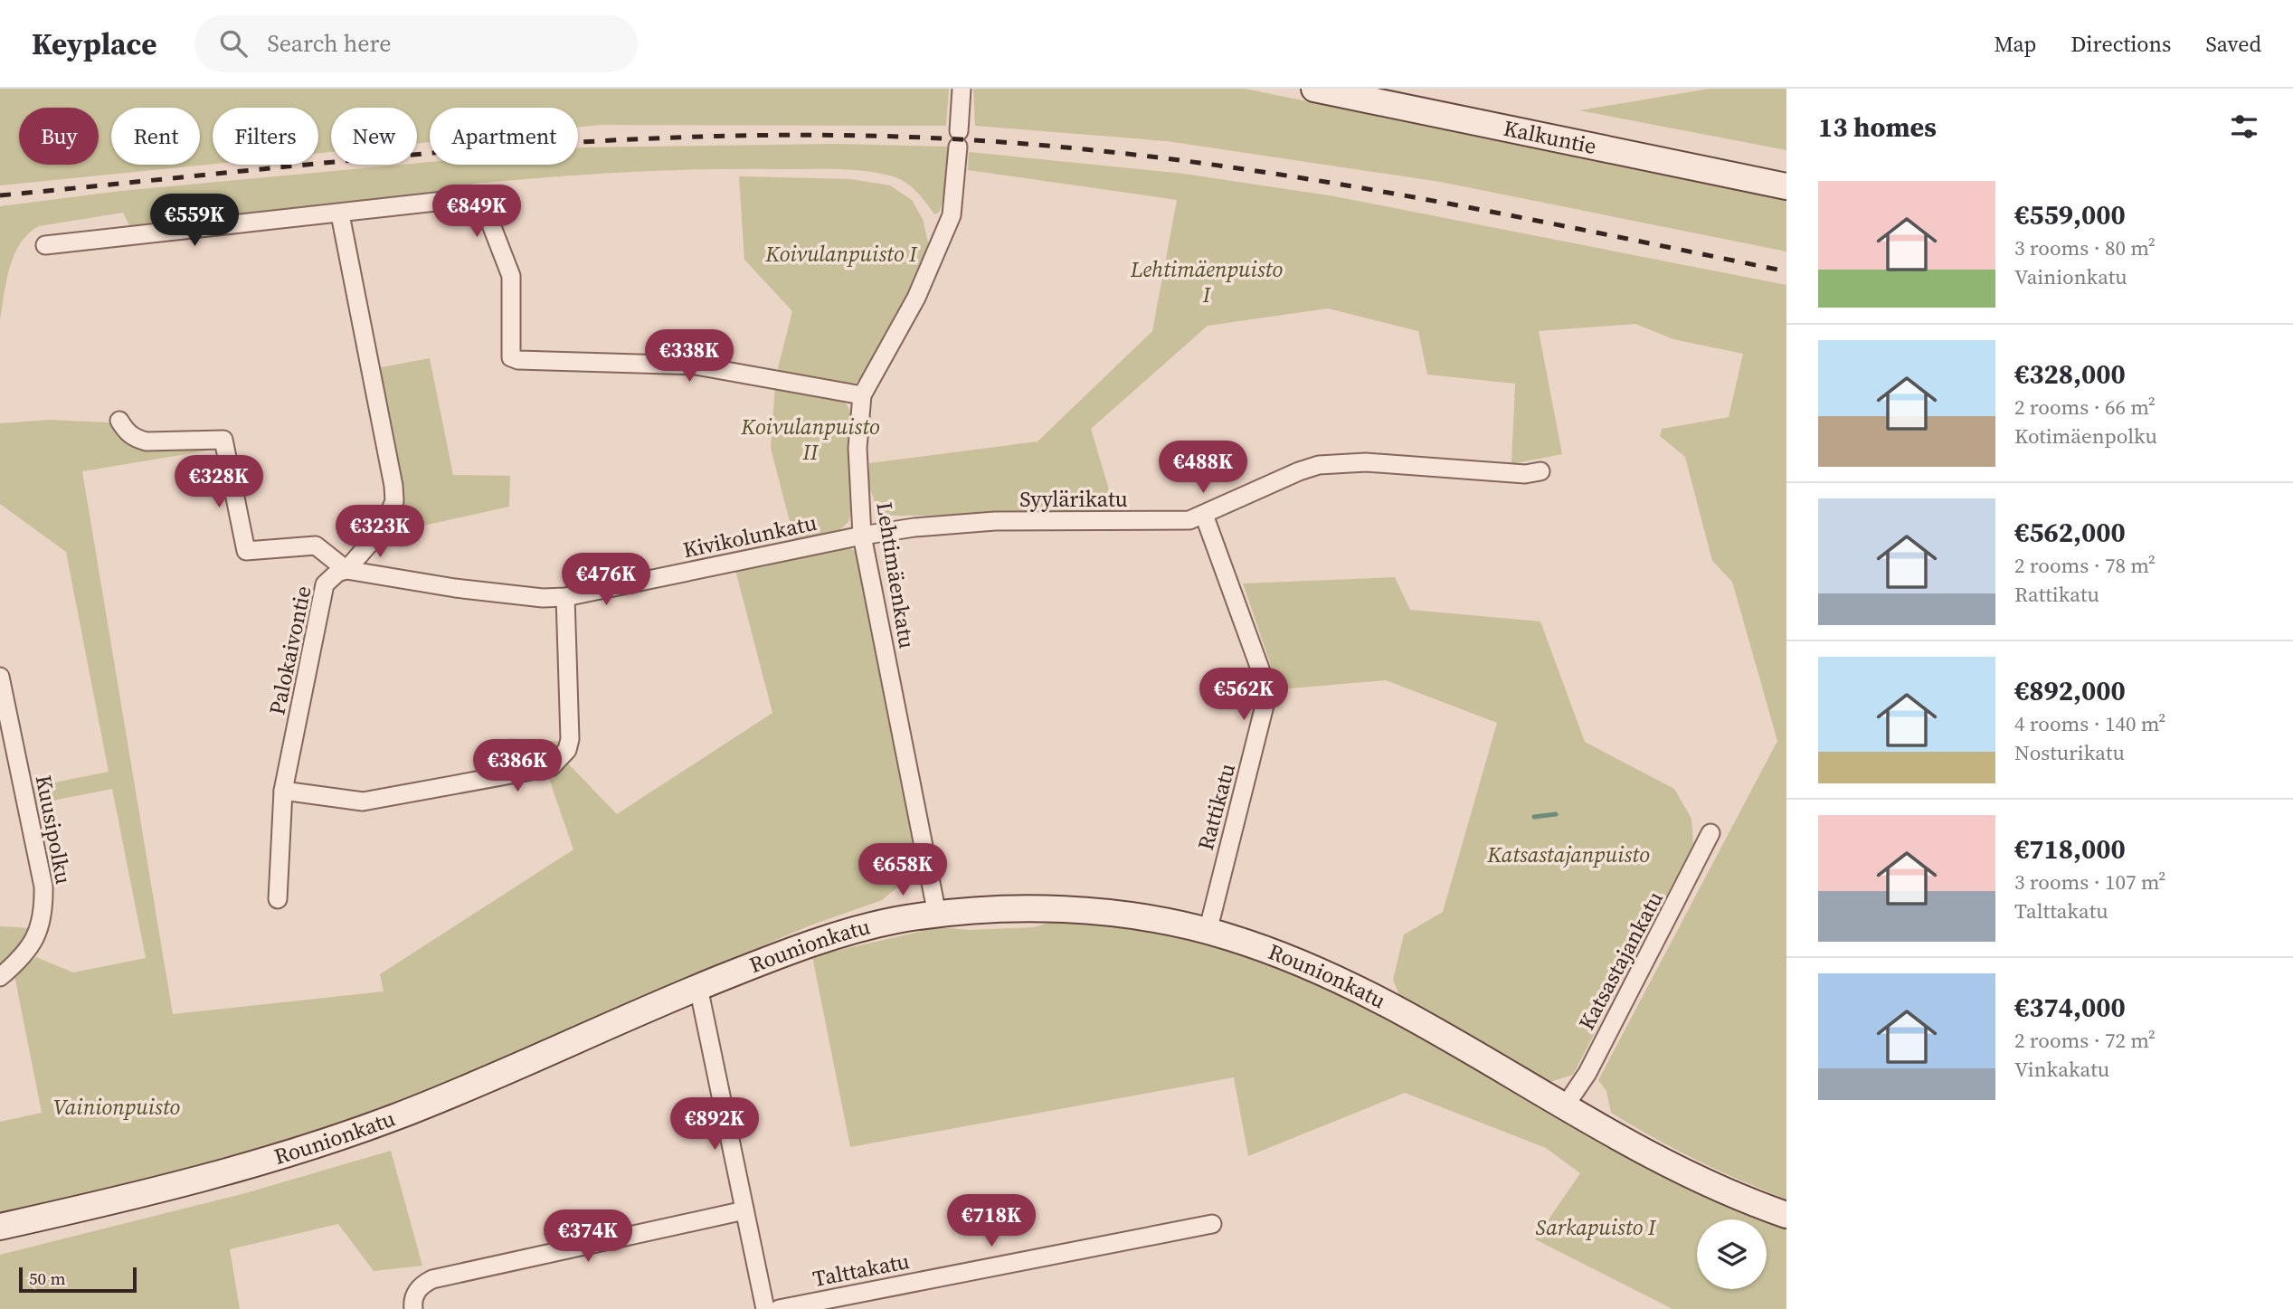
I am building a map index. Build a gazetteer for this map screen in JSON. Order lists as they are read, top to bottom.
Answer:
{
  "streets": {
    "main road": ["Kalkuntie", "Rounionkatu"],
    "street": [
      "Syylärikatu",
      "Kivikolunkatu",
      "Lehtimäenkatu",
      "Palokaivontie",
      "Rattikatu",
      "Kuusipolku",
      "Katsastajankatu",
      "Talttakatu"
    ]
  },
  "crossings": [
    ["Syylärikatu", "Kivikolunkatu"],
    ["Syylärikatu", "Lehtimäenkatu"],
    ["Syylärikatu", "Rattikatu"],
    ["Kivikolunkatu", "Lehtimäenkatu"],
    ["Kivikolunkatu", "Palokaivontie"],
    ["Lehtimäenkatu", "Rounionkatu"],
    ["Rattikatu", "Rounionkatu"],
    ["Rounionkatu", "Katsastajankatu"]
  ],
  "parks": [
    "Koivulanpuisto I",
    "Lehtimäenpuisto I",
    "Koivulanpuisto II",
    "Katsastajanpuisto",
    "Vainionpuisto",
    "Sarkapuisto I"
  ],
  "scale_bar": "50 m",
  "page": {
    "header": "Keyplace",
    "search": "Search here",
    "nav": ["Map", "Directions", "Saved"],
    "heading": "13 homes",
    "chip": [
      "Buy",
      "Rent",
      "Filters",
      "New",
      "Apartment"
    ],
    "list": [
      {
        "name": "€559,000",
        "note": "3 rooms · 80 m² · Vainionkatu"
      },
      {
        "name": "€328,000",
        "note": "2 rooms · 66 m² · Kotimäenpolku"
      },
      {
        "name": "€562,000",
        "note": "2 rooms · 78 m² · Rattikatu"
      },
      {
        "name": "€892,000",
        "note": "4 rooms · 140 m² · Nosturikatu"
      },
      {
        "name": "€718,000",
        "note": "3 rooms · 107 m² · Talttakatu"
      },
      {
        "name": "€374,000",
        "note": "2 rooms · 72 m² · Vinkakatu"
      }
    ],
    "price": [
      "€849K",
      "€559K",
      "€338K",
      "€488K",
      "€328K",
      "€323K",
      "€476K",
      "€562K",
      "€386K",
      "€658K",
      "€892K",
      "€718K",
      "€374K"
    ],
    "scale": "50 m"
  }
}
